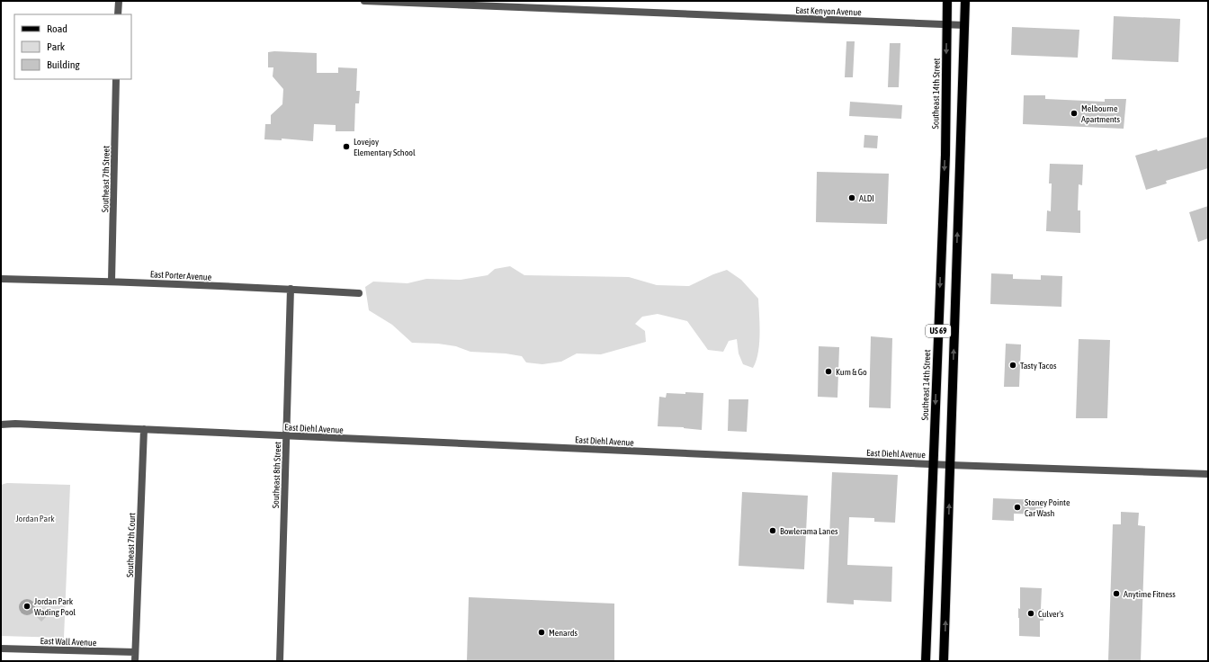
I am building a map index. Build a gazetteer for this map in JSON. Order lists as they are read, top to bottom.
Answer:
{
  "streets": {
    "main road": ["Southeast 14th Street", "US 69"],
    "street": [
      "East Kenyon Avenue",
      "Southeast 7th Street",
      "East Porter Avenue",
      "East Diehl Avenue",
      "Southeast 8th Street",
      "Southeast 7th Court",
      "East Wall Avenue"
    ]
  },
  "crossings": [
    ["East Kenyon Avenue", "Southeast 14th Street"],
    ["East Kenyon Avenue", "US 69"],
    ["Southeast 14th Street", "East Diehl Avenue"],
    ["Southeast 7th Street", "East Porter Avenue"],
    ["East Porter Avenue", "Southeast 8th Street"],
    ["US 69", "East Diehl Avenue"],
    ["East Diehl Avenue", "Southeast 8th Street"],
    ["East Diehl Avenue", "Southeast 7th Court"],
    ["Southeast 7th Court", "East Wall Avenue"]
  ],
  "parks": ["Jordan Park"],
  "places": [
    "Melbourne Apartments",
    "Lovejoy Elementary School",
    "ALDI",
    "Tasty Tacos",
    "Kum & Go",
    "Stoney Pointe Car Wash",
    "Bowlerama Lanes",
    "Anytime Fitness",
    "Jordan Park Wading Pool",
    "Culver's",
    "Menards"
  ],
  "legend": ["Road", "Park", "Building"]
}
